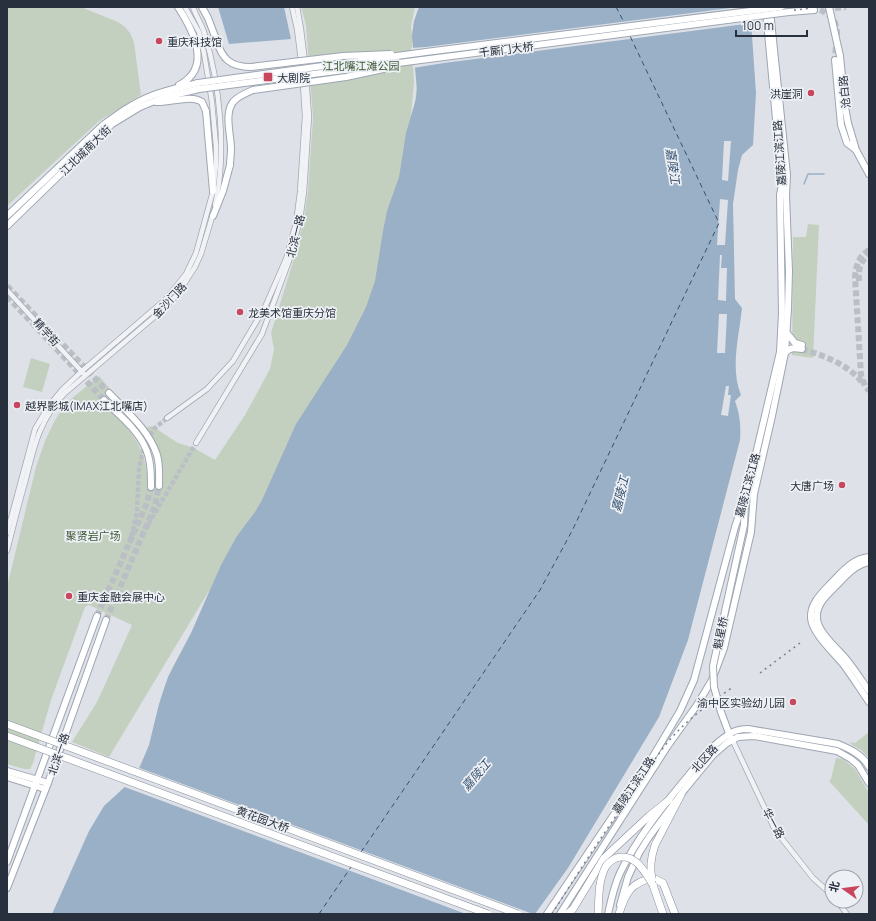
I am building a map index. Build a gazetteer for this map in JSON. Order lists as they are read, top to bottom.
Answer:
{
  "streets": {
    "highway": ["黄花园大桥"],
    "main road": [
      "千厮门大桥",
      "沧白路",
      "江北城南大街",
      "嘉陵江滨江路",
      "北滨一路",
      "魁星桥",
      "北区路"
    ],
    "street": ["金沙门路", "精学街", "华一路"]
  },
  "crossings": [
    ["千厮门大桥", "江北城南大街"],
    ["千厮门大桥", "嘉陵江滨江路"],
    ["嘉陵江滨江路", "魁星桥"],
    ["金沙门路", "精学街"],
    ["魁星桥", "北区路"],
    ["魁星桥", "华一路"],
    ["北区路", "华一路"]
  ],
  "water": ["嘉陵江"],
  "parks": ["江北嘴江滩公园", "聚贤岩广场"],
  "places": {
    "other": [
      "重庆科技馆",
      "洪崖洞",
      "龙美术馆重庆分馆",
      "越界影城(IMAX江北嘴店)",
      "大唐广场",
      "重庆金融会展中心",
      "渝中区实验幼儿园"
    ],
    "transit": ["大剧院"]
  },
  "scale_bar": "100 m",
  "north": "left"
}
